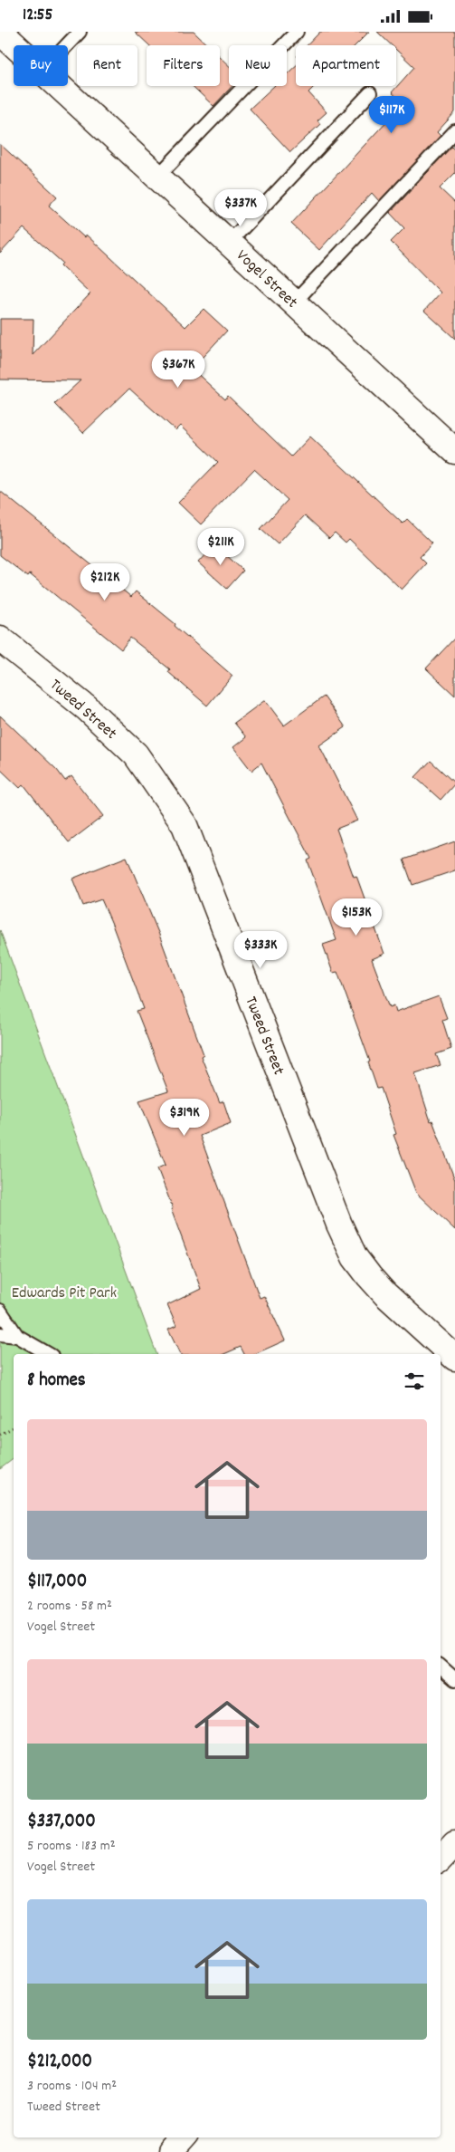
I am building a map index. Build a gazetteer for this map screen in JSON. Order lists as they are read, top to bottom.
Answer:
{
  "streets": {
    "street": ["Vogel Street", "Tweed Street"]
  },
  "parks": ["Edwards Pit Park"],
  "page": {
    "status": "12:55",
    "chip": [
      "Buy",
      "Rent",
      "Filters",
      "New",
      "Apartment"
    ],
    "price": [
      "$117K",
      "$337K",
      "$367K",
      "$211K",
      "$212K",
      "$153K",
      "$333K",
      "$319K"
    ],
    "heading": "8 homes",
    "list": [
      {
        "name": "$117,000",
        "note": "2 rooms · 58 m² · Vogel Street"
      },
      {
        "name": "$337,000",
        "note": "5 rooms · 183 m² · Vogel Street"
      },
      {
        "name": "$212,000",
        "note": "3 rooms · 104 m² · Tweed Street"
      }
    ]
  }
}
